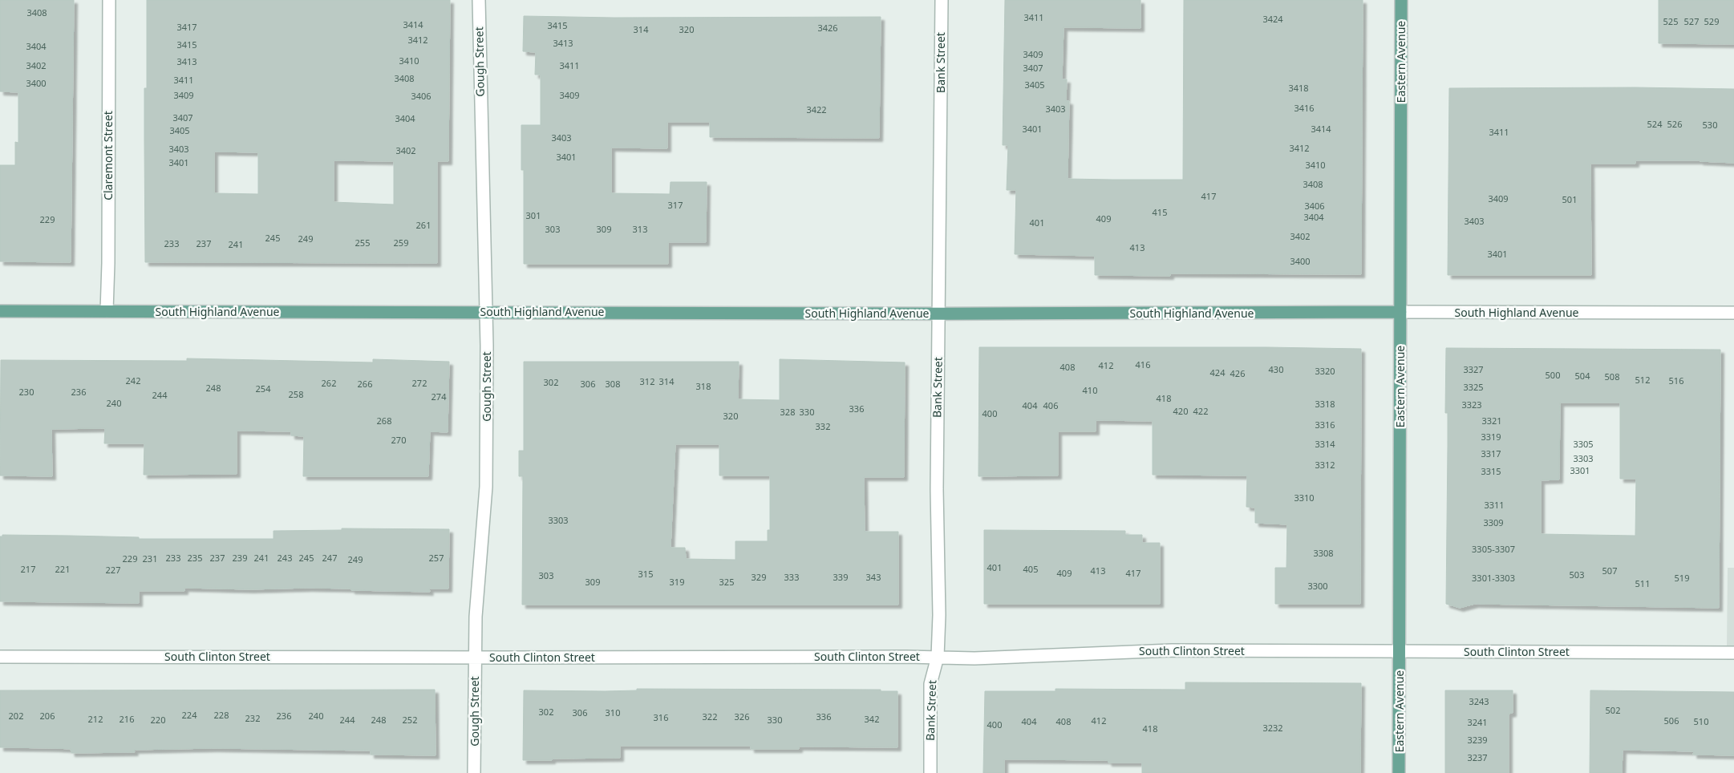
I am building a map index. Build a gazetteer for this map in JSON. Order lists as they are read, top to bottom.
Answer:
{
  "streets": {
    "main road": ["Eastern Avenue", "South Highland Avenue"],
    "street": [
      "Gough Street",
      "Bank Street",
      "Claremont Street",
      "South Clinton Street"
    ]
  },
  "crossings": [
    ["Gough Street", "South Highland Avenue"],
    ["Gough Street", "South Clinton Street"],
    ["Eastern Avenue", "South Highland Avenue"],
    ["Eastern Avenue", "South Clinton Street"],
    ["Bank Street", "South Highland Avenue"],
    ["Bank Street", "South Clinton Street"],
    ["Claremont Street", "South Highland Avenue"]
  ],
  "house_numbers": [
    "3408",
    "3411",
    "3424",
    "525",
    "527",
    "529",
    "3414",
    "3415",
    "3417",
    "3426",
    "314",
    "320",
    "3412",
    "3413",
    "3415",
    "3404",
    "3409",
    "3410",
    "3413",
    "3402",
    "3411",
    "3407",
    "3408",
    "3411",
    "3400",
    "3405",
    "3418",
    "3409",
    "3409",
    "3406",
    "3416",
    "3403",
    "3422",
    "3407",
    "3404",
    "524",
    "526",
    "530",
    "3401",
    "3414",
    "3405",
    "3411",
    "3403",
    "3412",
    "3403",
    "3402",
    "3401",
    "3401",
    "3410",
    "3408",
    "417",
    "3409",
    "501",
    "317",
    "3406",
    "415",
    "301",
    "3404",
    "409",
    "229",
    "3403",
    "401",
    "261",
    "303",
    "309",
    "313",
    "3402",
    "245",
    "249",
    "255",
    "259",
    "233",
    "237",
    "241",
    "413",
    "3401",
    "3400",
    "416",
    "412",
    "408",
    "430",
    "3327",
    "3320",
    "424",
    "426",
    "500",
    "504",
    "508",
    "512",
    "242",
    "516",
    "312",
    "314",
    "302",
    "262",
    "272",
    "266",
    "306",
    "308",
    "318",
    "3325",
    "248",
    "254",
    "410",
    "230",
    "236",
    "258",
    "244",
    "274",
    "418",
    "240",
    "3318",
    "3323",
    "404",
    "406",
    "336",
    "420",
    "422",
    "328",
    "330",
    "400",
    "320",
    "268",
    "3321",
    "3316",
    "332",
    "3319",
    "270",
    "3314",
    "3305",
    "3317",
    "3303",
    "3312",
    "3301",
    "3315",
    "3310",
    "3311",
    "3303",
    "3309",
    "3305-3307",
    "3308",
    "233",
    "235",
    "237",
    "239",
    "241",
    "243",
    "245",
    "247",
    "257",
    "229",
    "231",
    "249",
    "401",
    "217",
    "221",
    "405",
    "227",
    "413",
    "507",
    "409",
    "417",
    "315",
    "503",
    "303",
    "329",
    "333",
    "339",
    "343",
    "3301-3303",
    "519",
    "309",
    "319",
    "325",
    "511",
    "3300",
    "3243",
    "502",
    "302",
    "306",
    "310",
    "224",
    "228",
    "202",
    "206",
    "236",
    "240",
    "322",
    "326",
    "336",
    "316",
    "232",
    "212",
    "216",
    "342",
    "220",
    "244",
    "248",
    "252",
    "330",
    "412",
    "506",
    "404",
    "408",
    "510",
    "3241",
    "400",
    "3232",
    "418",
    "3239",
    "3237"
  ]
}
